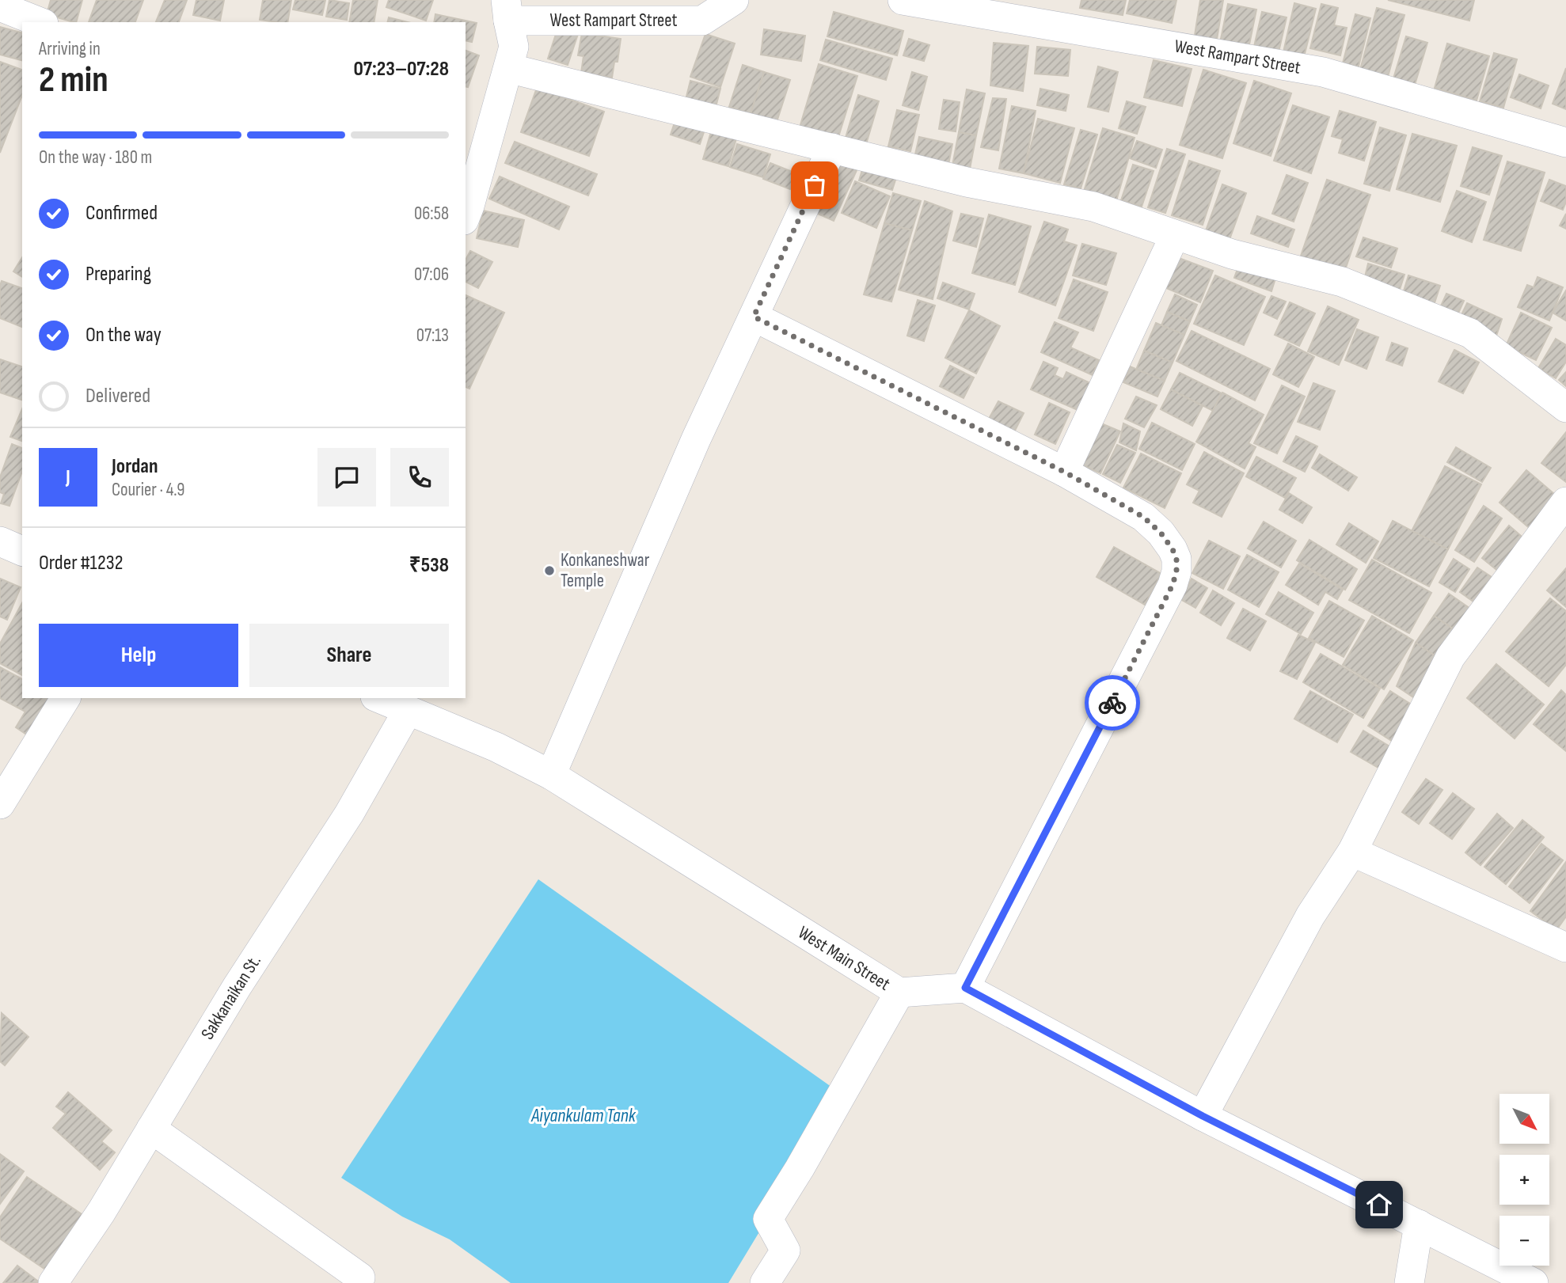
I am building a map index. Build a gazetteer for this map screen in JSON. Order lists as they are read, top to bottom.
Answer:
{
  "streets": {
    "street": ["West Rampart Street", "West Main Street", "Sakkanaikan St."]
  },
  "crossings": [
    ["West Main Street", "Sakkanaikan St."]
  ],
  "water": ["Aiyankulam Tank"],
  "places": ["Konkaneshwar Temple"],
  "north": "bottom right",
  "page": {
    "heading": ["2 min", "Arriving in", "07:23–07:28"],
    "panel": [
      "Jordan",
      "Courier · 4.9",
      "Order #1232",
      "₹538"
    ],
    "bar": "On the way · 180 m",
    "list": [
      ["Confirmed", "06:58"],
      ["Preparing", "07:06"],
      ["On the way", "07:13"],
      "Delivered"
    ],
    "round": "J",
    "buttons": ["Help", "Share"],
    "map_buttons": ["+", "−"]
  }
}
